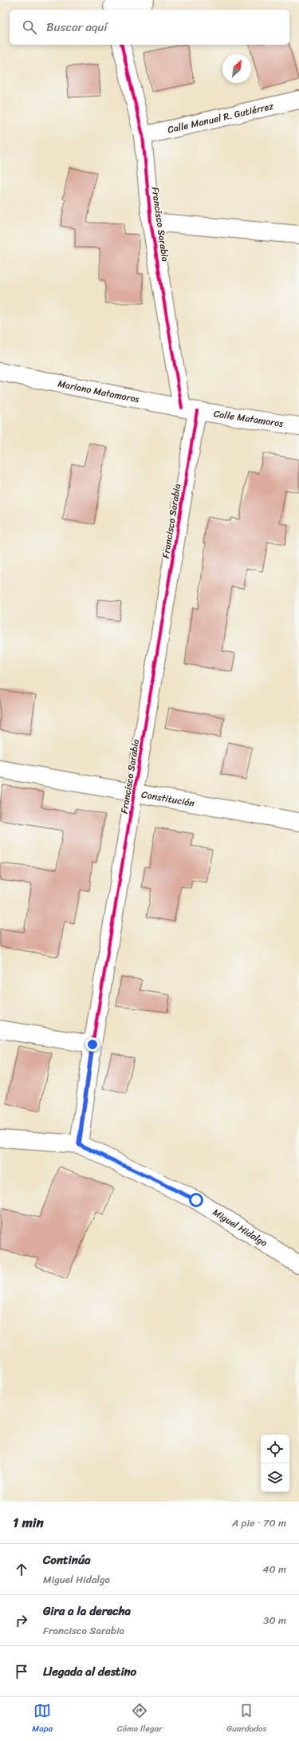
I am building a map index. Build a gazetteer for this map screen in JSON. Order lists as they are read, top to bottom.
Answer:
{
  "streets": {
    "street": [
      "Calle Manuel R. Gutiérrez",
      "Francisco Sarabia",
      "Mariano Matamoros",
      "Calle Matamoros",
      "Constitución",
      "Miguel Hidalgo"
    ]
  },
  "crossings": [
    ["Calle Manuel R. Gutiérrez", "Francisco Sarabia"],
    ["Francisco Sarabia", "Mariano Matamoros"],
    ["Francisco Sarabia", "Calle Matamoros"],
    ["Francisco Sarabia", "Constitución"],
    ["Francisco Sarabia", "Miguel Hidalgo"],
    ["Mariano Matamoros", "Calle Matamoros"]
  ],
  "north": "top right",
  "page": {
    "search": "Buscar aquí",
    "heading": ["1 min", "A pie · 70 m"],
    "list": [
      ["Continúa", "Miguel Hidalgo", "40 m"],
      ["Gira a la derecha", "Francisco Sarabia", "30 m"],
      "Llegada al destino"
    ],
    "nav": ["Mapa", "Cómo llegar", "Guardados"]
  }
}
